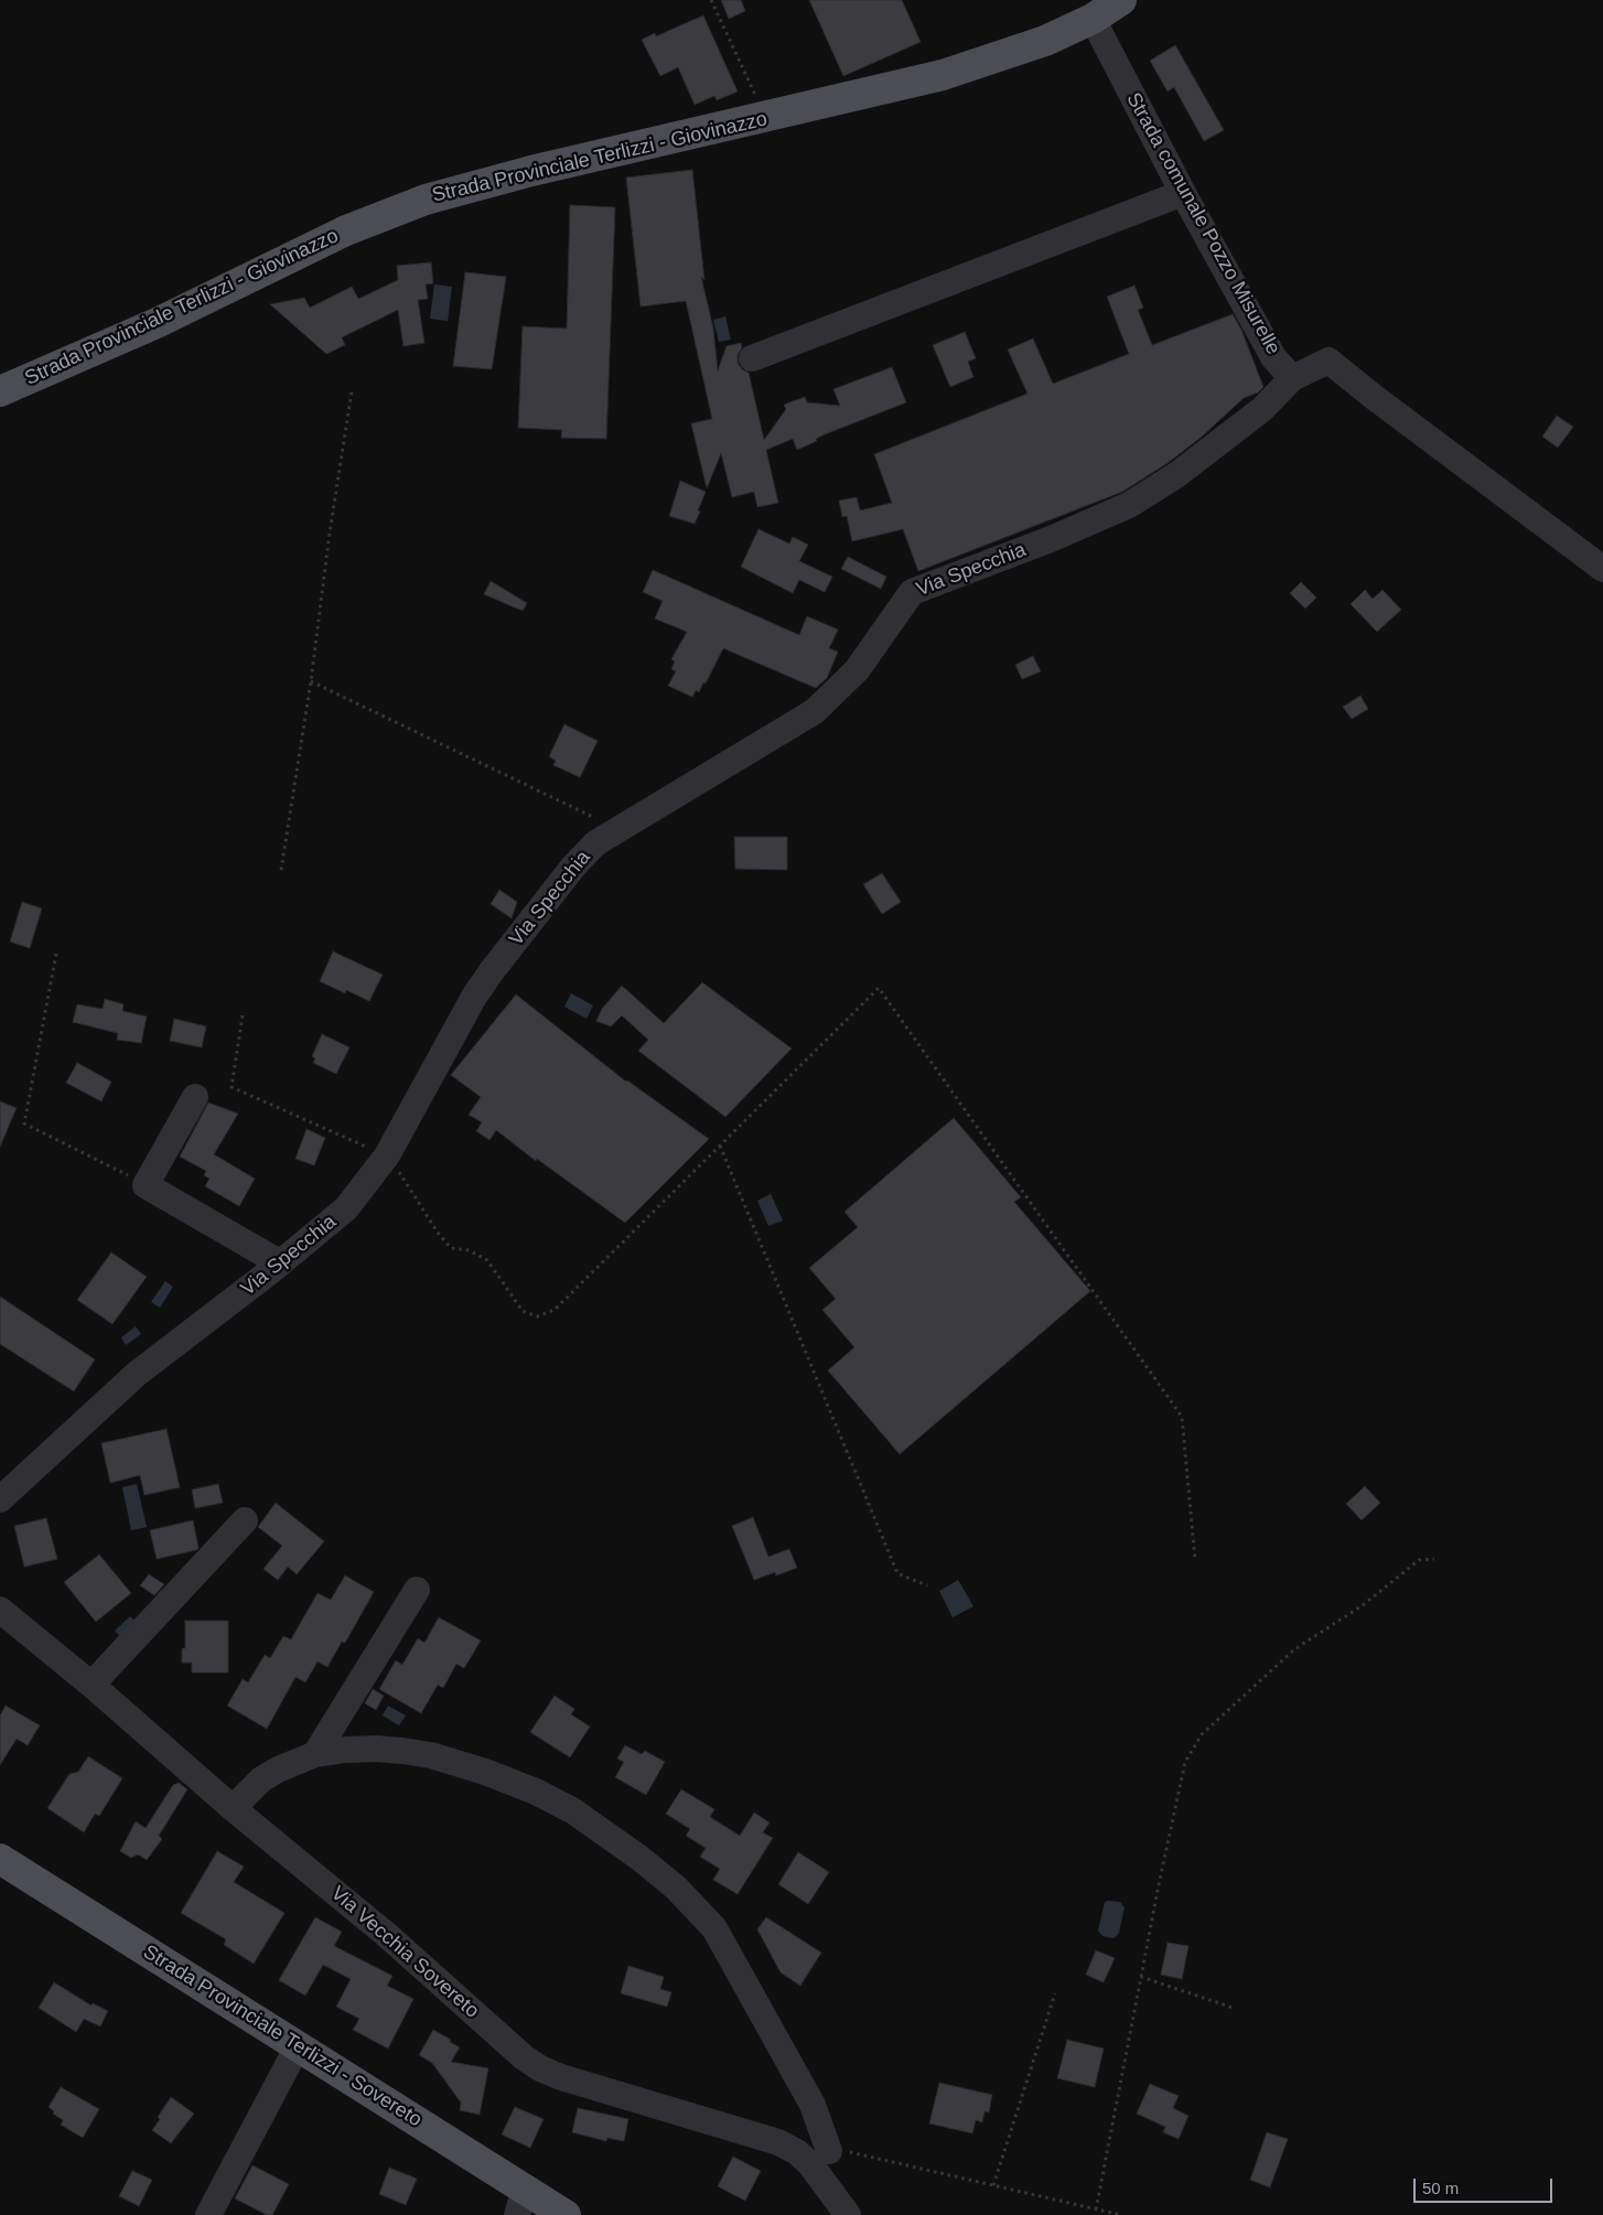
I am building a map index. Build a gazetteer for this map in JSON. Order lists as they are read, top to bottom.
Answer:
{
  "streets": {
    "main road": ["Strada Provinciale Terlizzi - Giovinazzo", "Strada Provinciale Terlizzi - Sovereto"],
    "street": ["Strada comunale Pozzo Misurelle", "Via Specchia", "Via Vecchia Sovereto"]
  },
  "crossings": [
    ["Strada Provinciale Terlizzi - Giovinazzo", "Strada comunale Pozzo Misurelle"],
    ["Strada comunale Pozzo Misurelle", "Via Specchia"]
  ],
  "scale_bar": "50 m"
}
